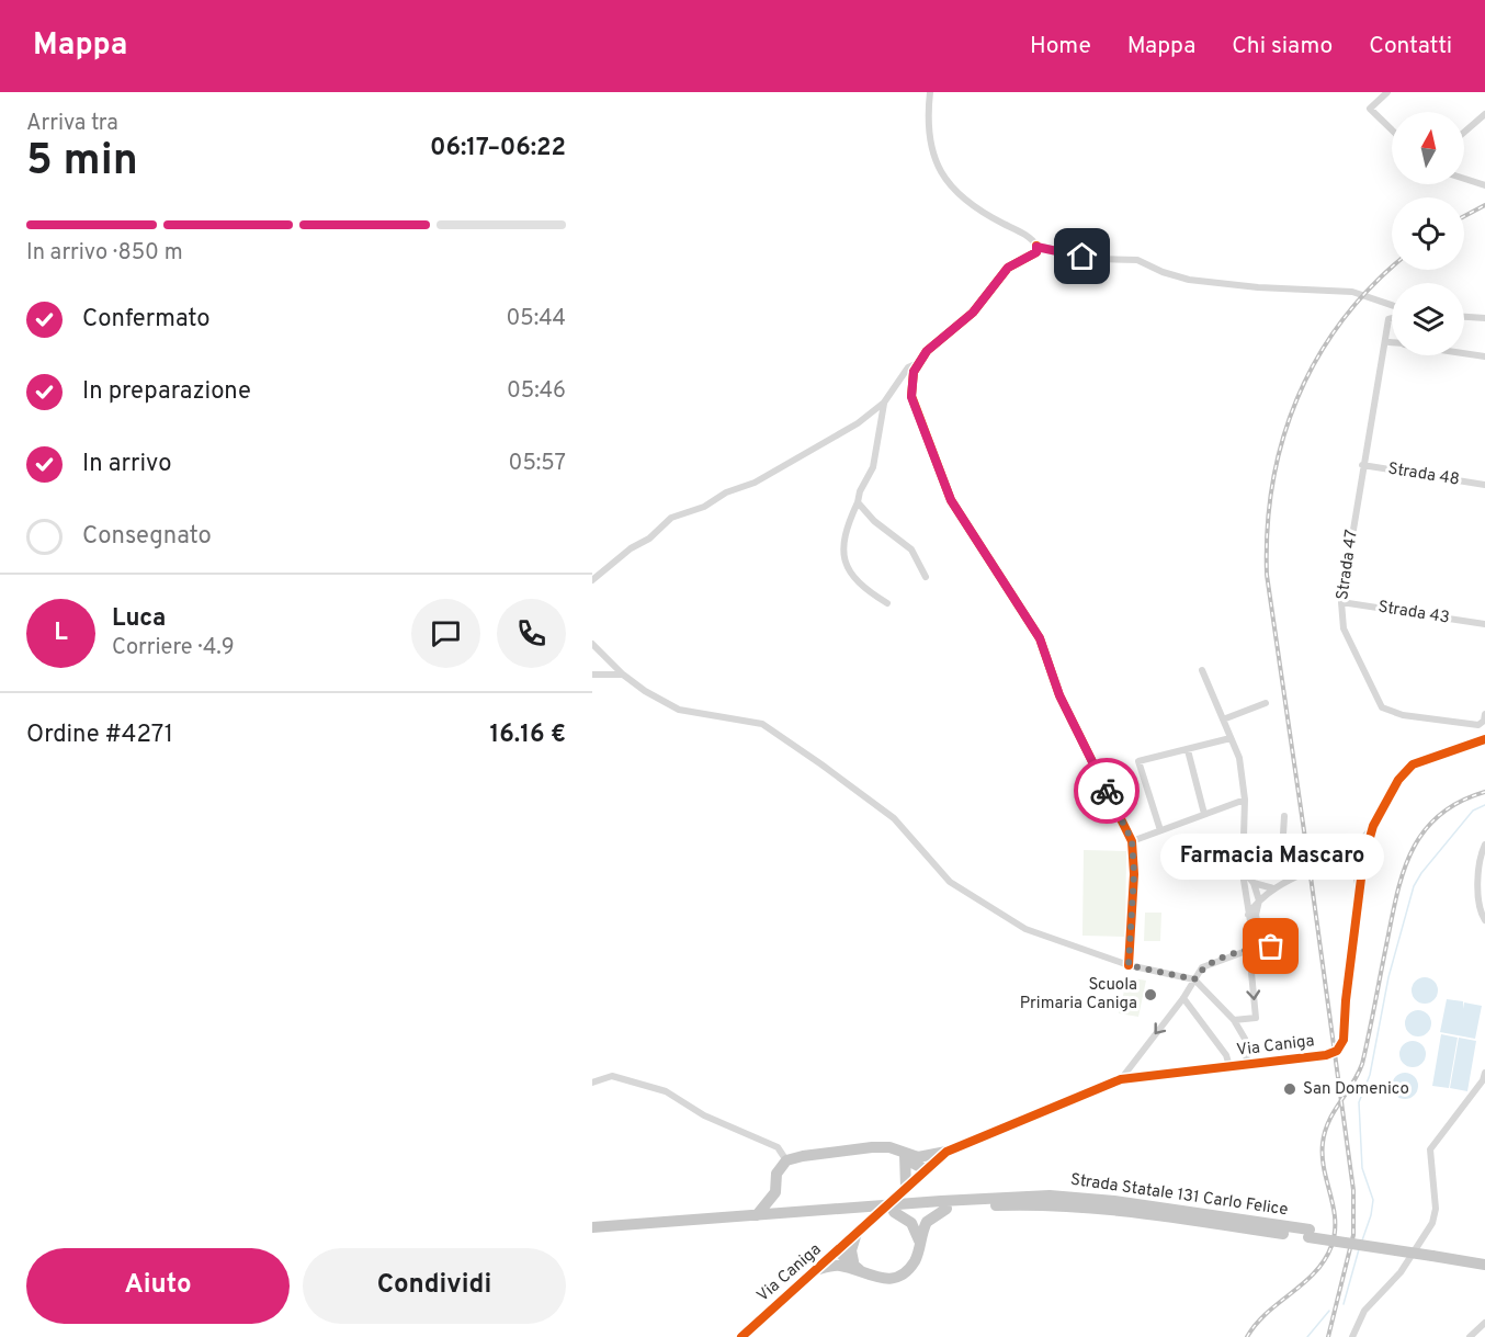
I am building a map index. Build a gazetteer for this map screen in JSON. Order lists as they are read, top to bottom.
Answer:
{
  "streets": {
    "highway": ["Strada Statale 131 Carlo Felice"],
    "street": [
      "Strada 48",
      "Strada 47",
      "Strada 43",
      "Via Caniga"
    ]
  },
  "crossings": [
    ["Strada 48", "Strada 47"],
    ["Strada 47", "Strada 43"]
  ],
  "places": ["Farmacia Mascaro", "Scuola Primaria Caniga", "San Domenico"],
  "north": "top",
  "page": {
    "header": "Mappa",
    "nav": [
      "Home",
      "Mappa",
      "Chi siamo",
      "Contatti"
    ],
    "heading": ["5 min", "Arriva tra", "06:17–06:22"],
    "panel": [
      "Luca",
      "Corriere · 4.9",
      "Ordine #4271",
      "16.16 €"
    ],
    "bar": "In arrivo · 850 m",
    "list": [
      ["Confermato", "05:44"],
      ["In preparazione", "05:46"],
      ["In arrivo", "05:57"],
      "Consegnato"
    ],
    "round": "L",
    "bubble": "Farmacia Mascaro",
    "buttons": ["Aiuto", "Condividi"]
  }
}
